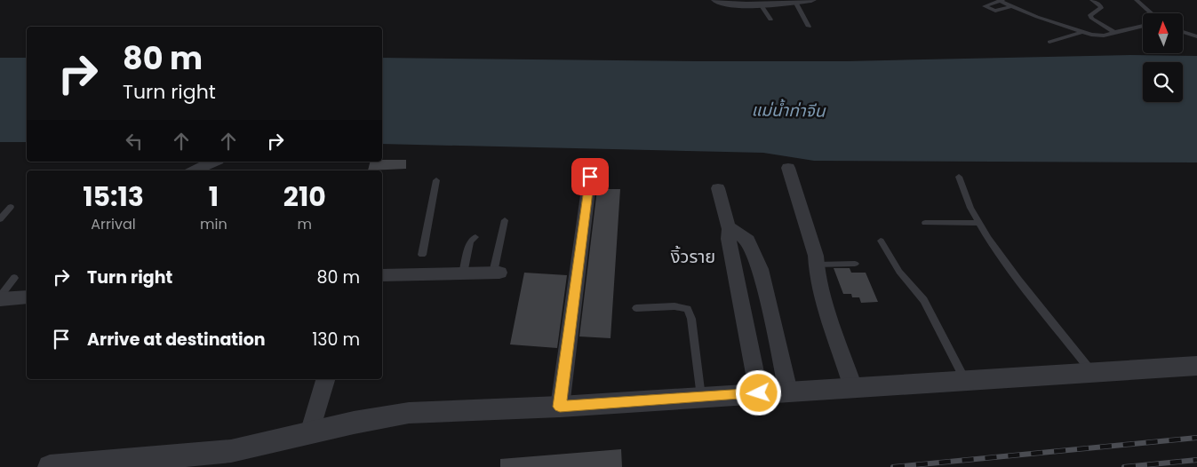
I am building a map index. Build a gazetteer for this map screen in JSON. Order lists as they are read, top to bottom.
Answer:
{
  "districts": ["งิ้วราย"],
  "water": ["แม่น้ำท่าจีน"],
  "north": "top",
  "page": {
    "turn": ["80 m", "Turn right"],
    "eta": [
      "15:13",
      "Arrival",
      "1",
      "min",
      "210",
      "m"
    ],
    "list": [
      {
        "name": "Turn right",
        "value": "80 m"
      },
      {
        "name": "Arrive at destination",
        "value": "130 m"
      }
    ]
  }
}
